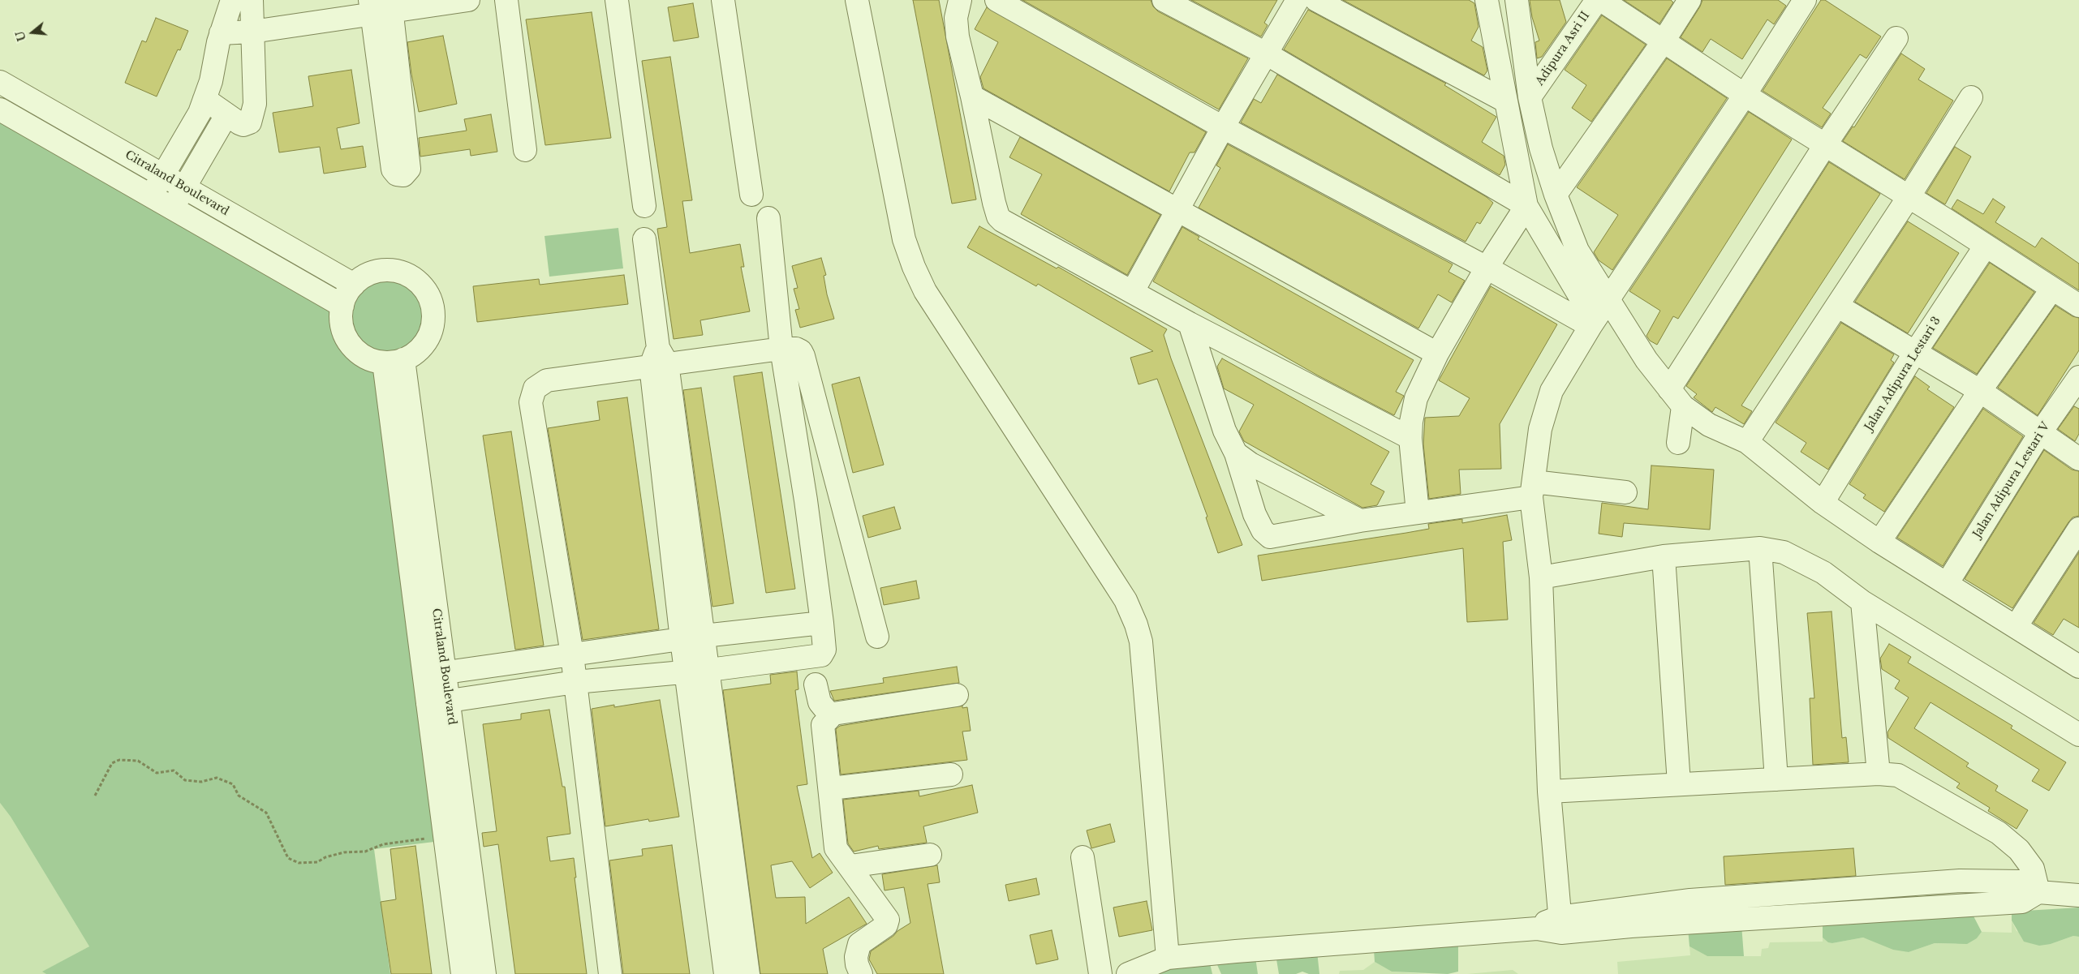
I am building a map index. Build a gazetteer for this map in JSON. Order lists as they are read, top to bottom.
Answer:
{
  "streets": {
    "street": [
      "Adipura Asri II",
      "Citraland Boulevard",
      "Jalan Adipura Lestari 3",
      "Jalan Adipura Lestari V"
    ]
  },
  "north": "left"
}
